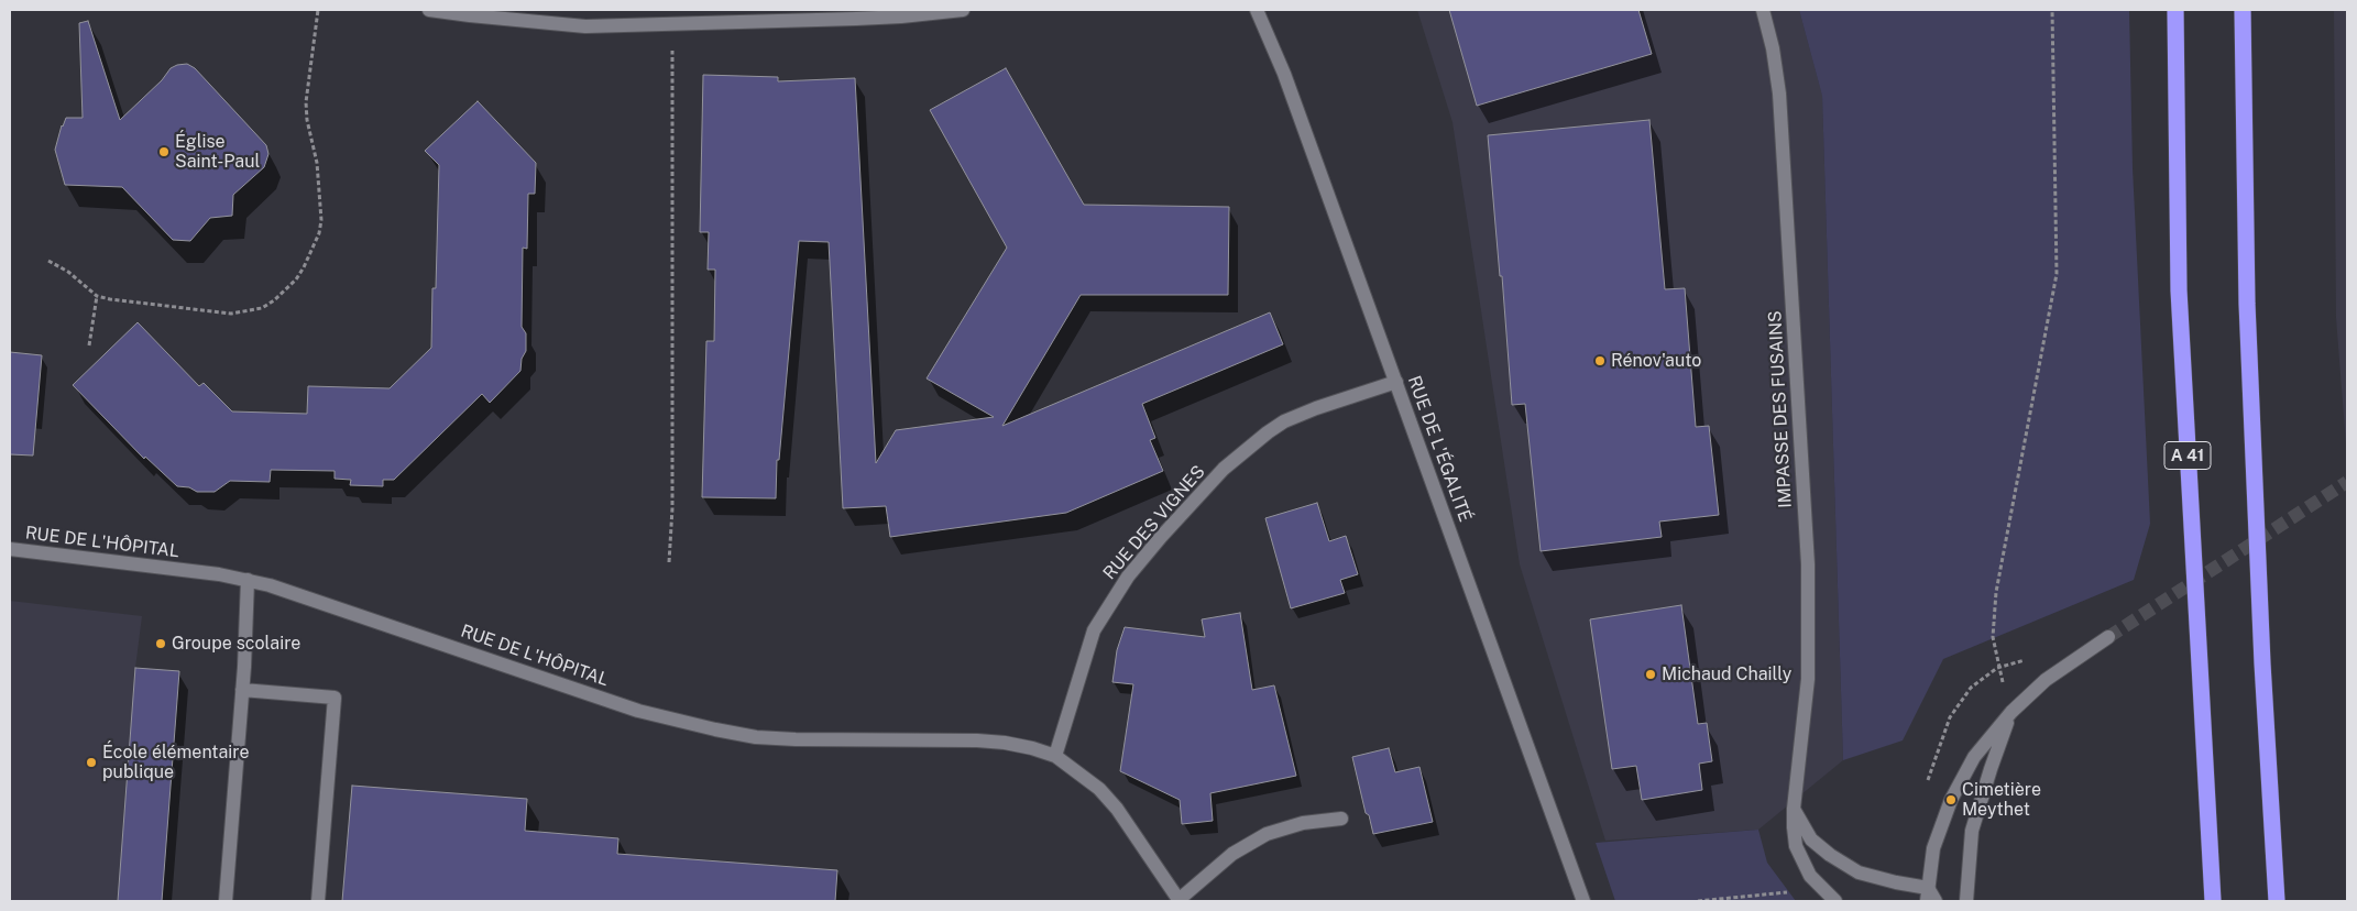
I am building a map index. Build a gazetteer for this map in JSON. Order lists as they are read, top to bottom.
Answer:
{
  "streets": {
    "highway": ["A 41"],
    "street": [
      "IMPASSE DES FUSAINS",
      "RUE DE L'ÉGALITÉ",
      "RUE DES VIGNES",
      "RUE DE L'HÔPITAL"
    ]
  },
  "crossings": [
    ["RUE DE L'ÉGALITÉ", "RUE DES VIGNES"],
    ["RUE DES VIGNES", "RUE DE L'HÔPITAL"]
  ],
  "places": [
    "Église Saint-Paul",
    "Rénov'auto",
    "Groupe scolaire",
    "Michaud Chailly",
    "École élémentaire publique",
    "Cimetière Meythet"
  ]
}
